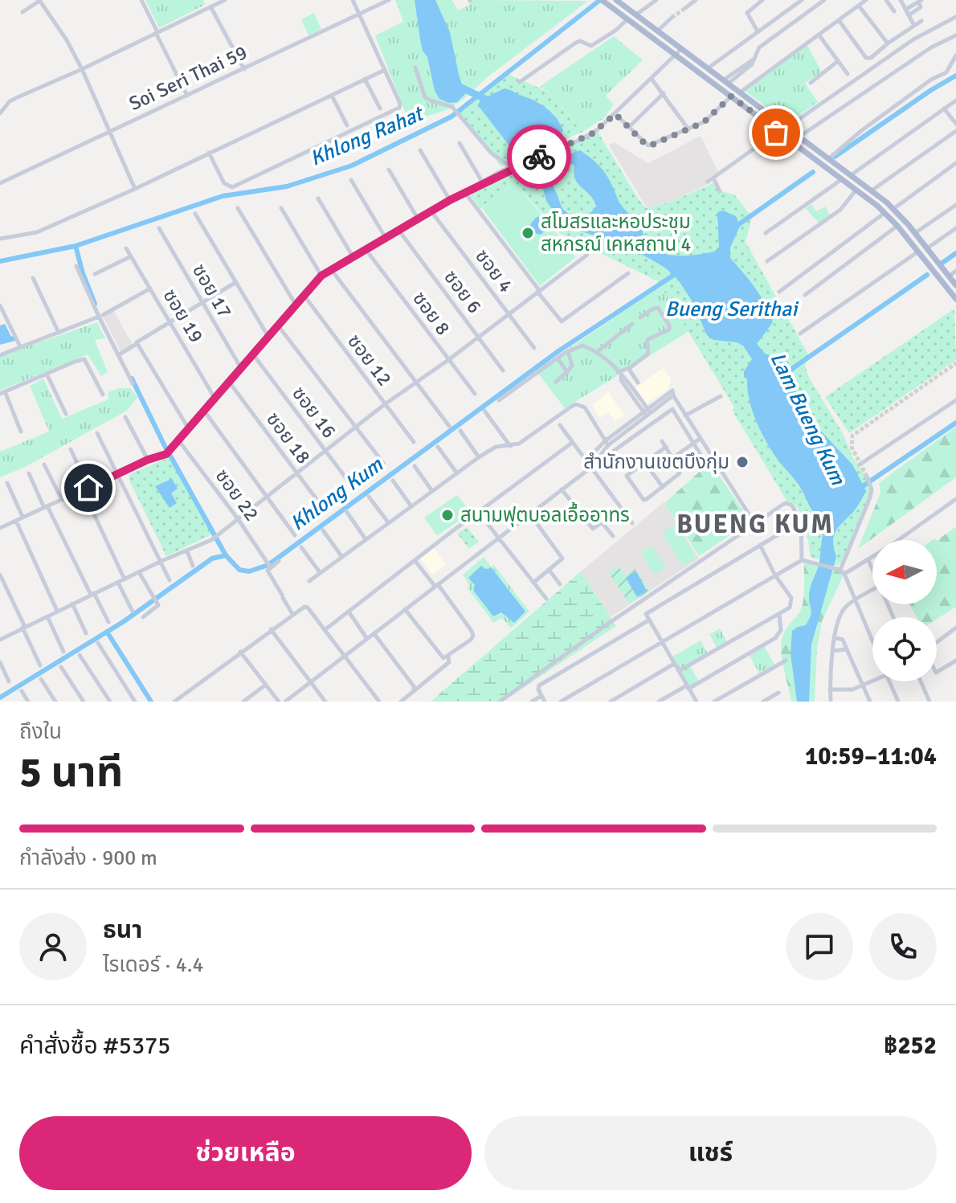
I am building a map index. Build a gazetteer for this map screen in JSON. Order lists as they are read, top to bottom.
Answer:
{
  "streets": {
    "street": [
      "Soi Seri Thai 59",
      "ซอย 4",
      "ซอย 17",
      "ซอย 6",
      "ซอย 8",
      "ซอย 19",
      "ซอย 12",
      "ซอย 16",
      "ซอย 18",
      "ซอย 22"
    ]
  },
  "districts": ["BUENG KUM"],
  "water": [
    "Khlong Rahat",
    "Bueng Serithai",
    "Lam Bueng Kum",
    "Khlong Kum"
  ],
  "places": ["สโมสรและหอประชุม สหกรณ์ เคหสถาน 4", "สำนักงานเขตบึงกุ่ม", "สนามฟุตบอลเอื้ออาทร"],
  "north": "left",
  "page": {
    "heading": ["5 นาที", "ถึงใน", "10:59–11:04"],
    "panel": [
      "ธนา",
      "ไรเดอร์ · 4.4",
      "คำสั่งซื้อ #5375",
      "฿252"
    ],
    "bar": "กำลังส่ง · 900 m",
    "buttons": ["ช่วยเหลือ", "แชร์"]
  }
}
